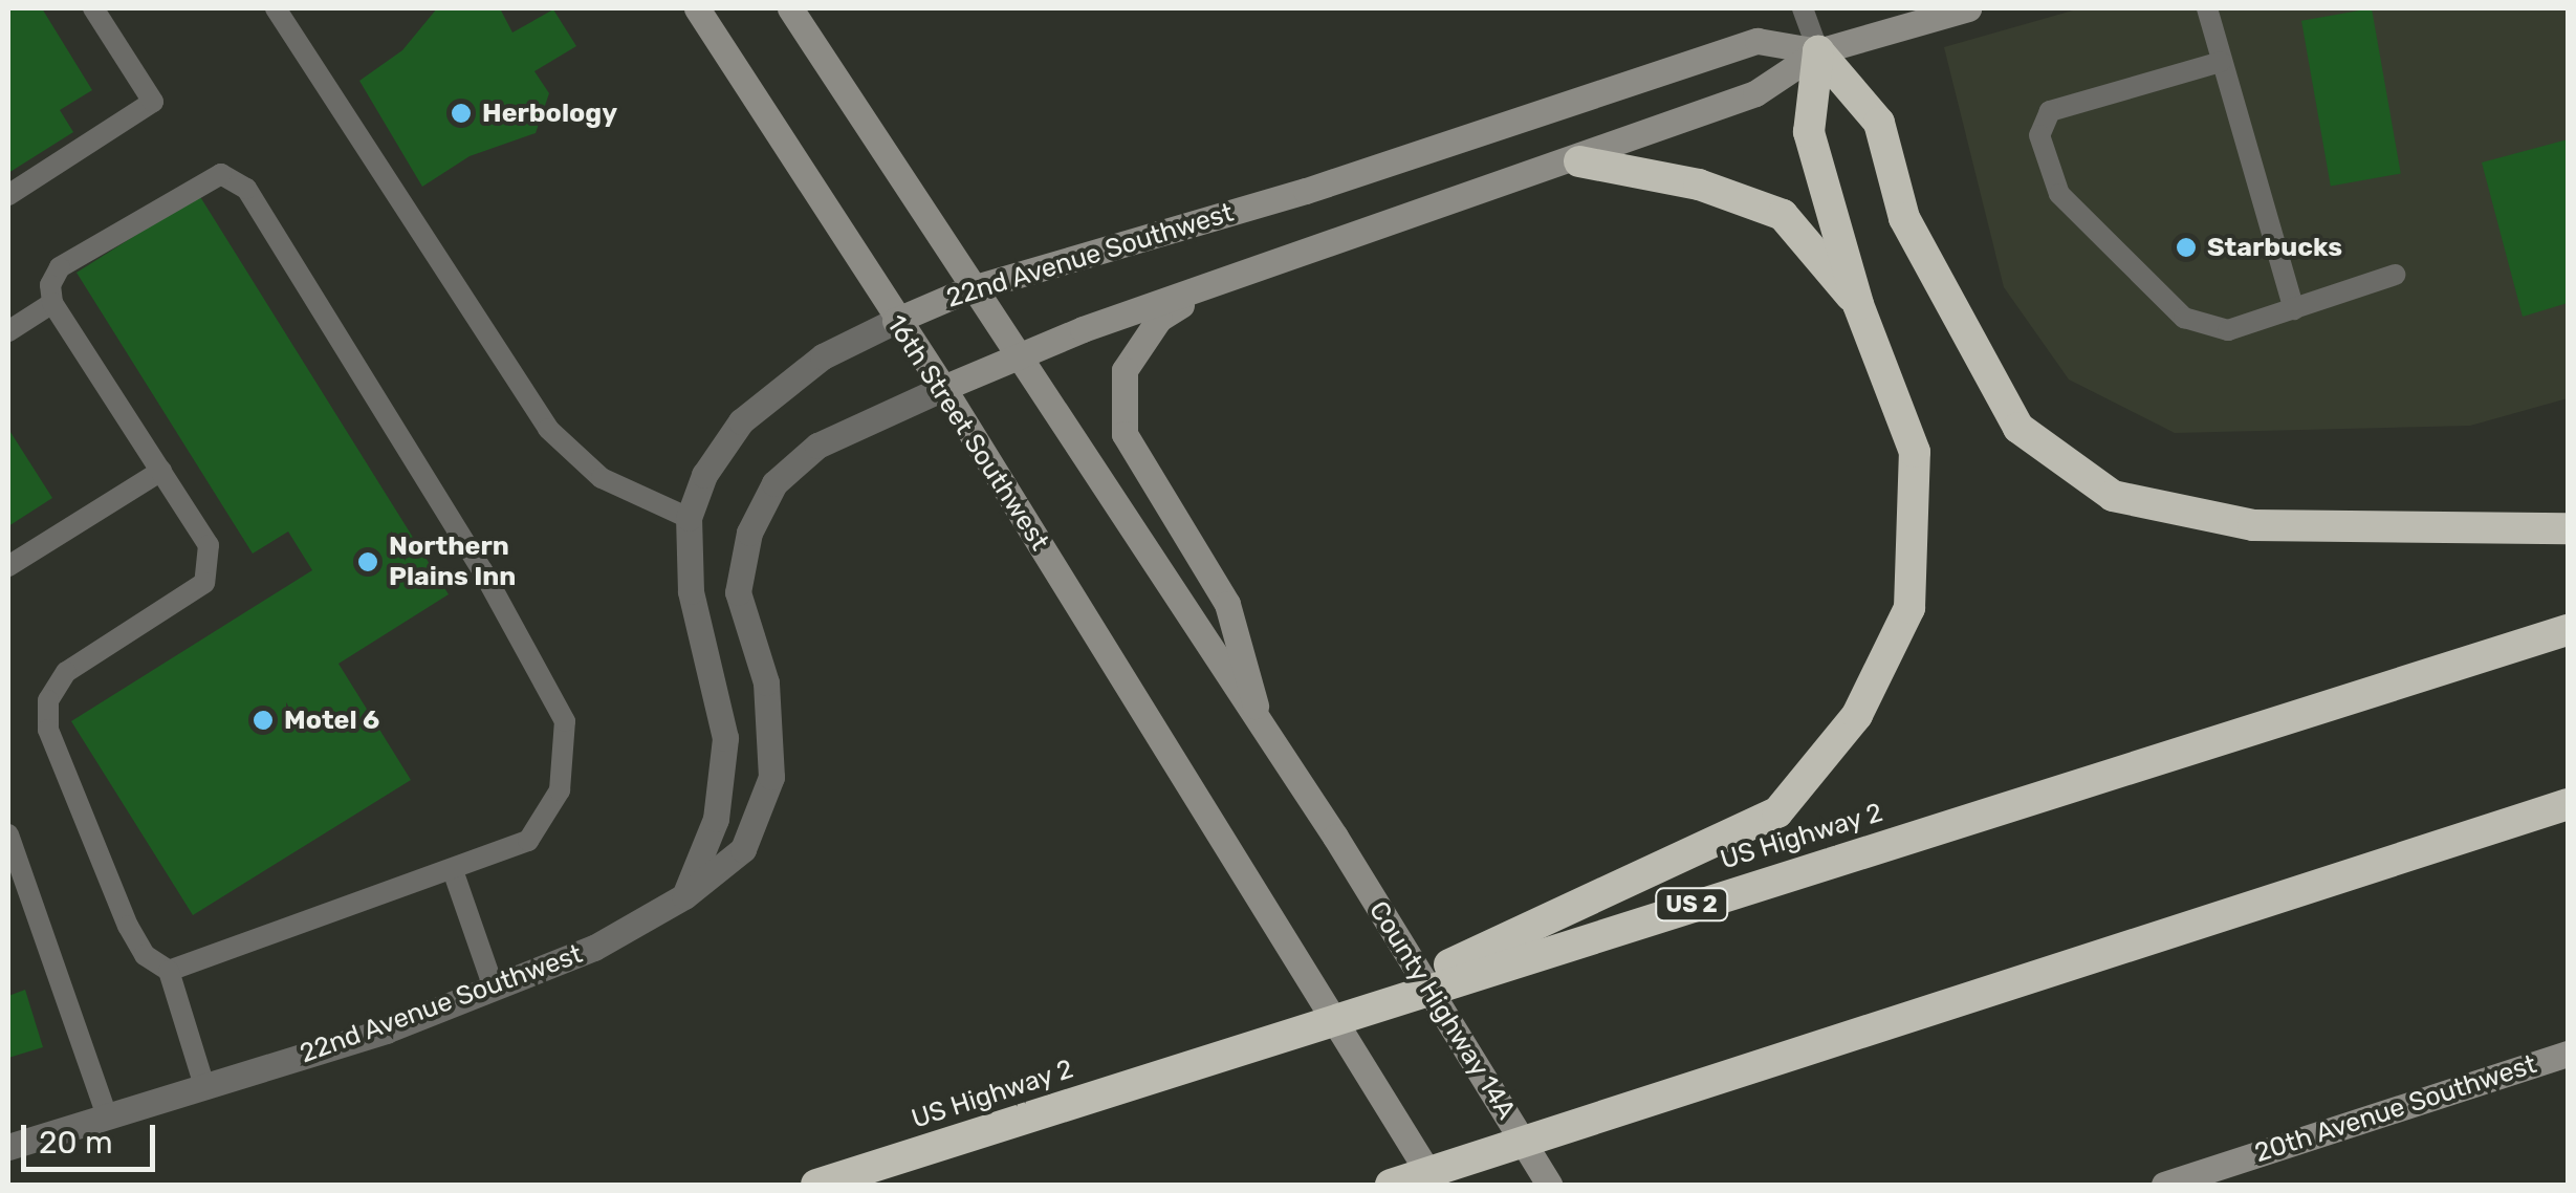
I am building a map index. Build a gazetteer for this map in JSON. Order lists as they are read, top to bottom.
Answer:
{
  "streets": {
    "highway": ["US Highway 2", "US 2"],
    "main road": [
      "22nd Avenue Southwest",
      "16th Street Southwest",
      "County Highway 14A",
      "20th Avenue Southwest"
    ]
  },
  "crossings": [
    ["22nd Avenue Southwest", "16th Street Southwest"]
  ],
  "places": [
    "Herbology",
    "Starbucks",
    "Northern Plains Inn",
    "Motel 6"
  ],
  "scale_bar": "20 m"
}
